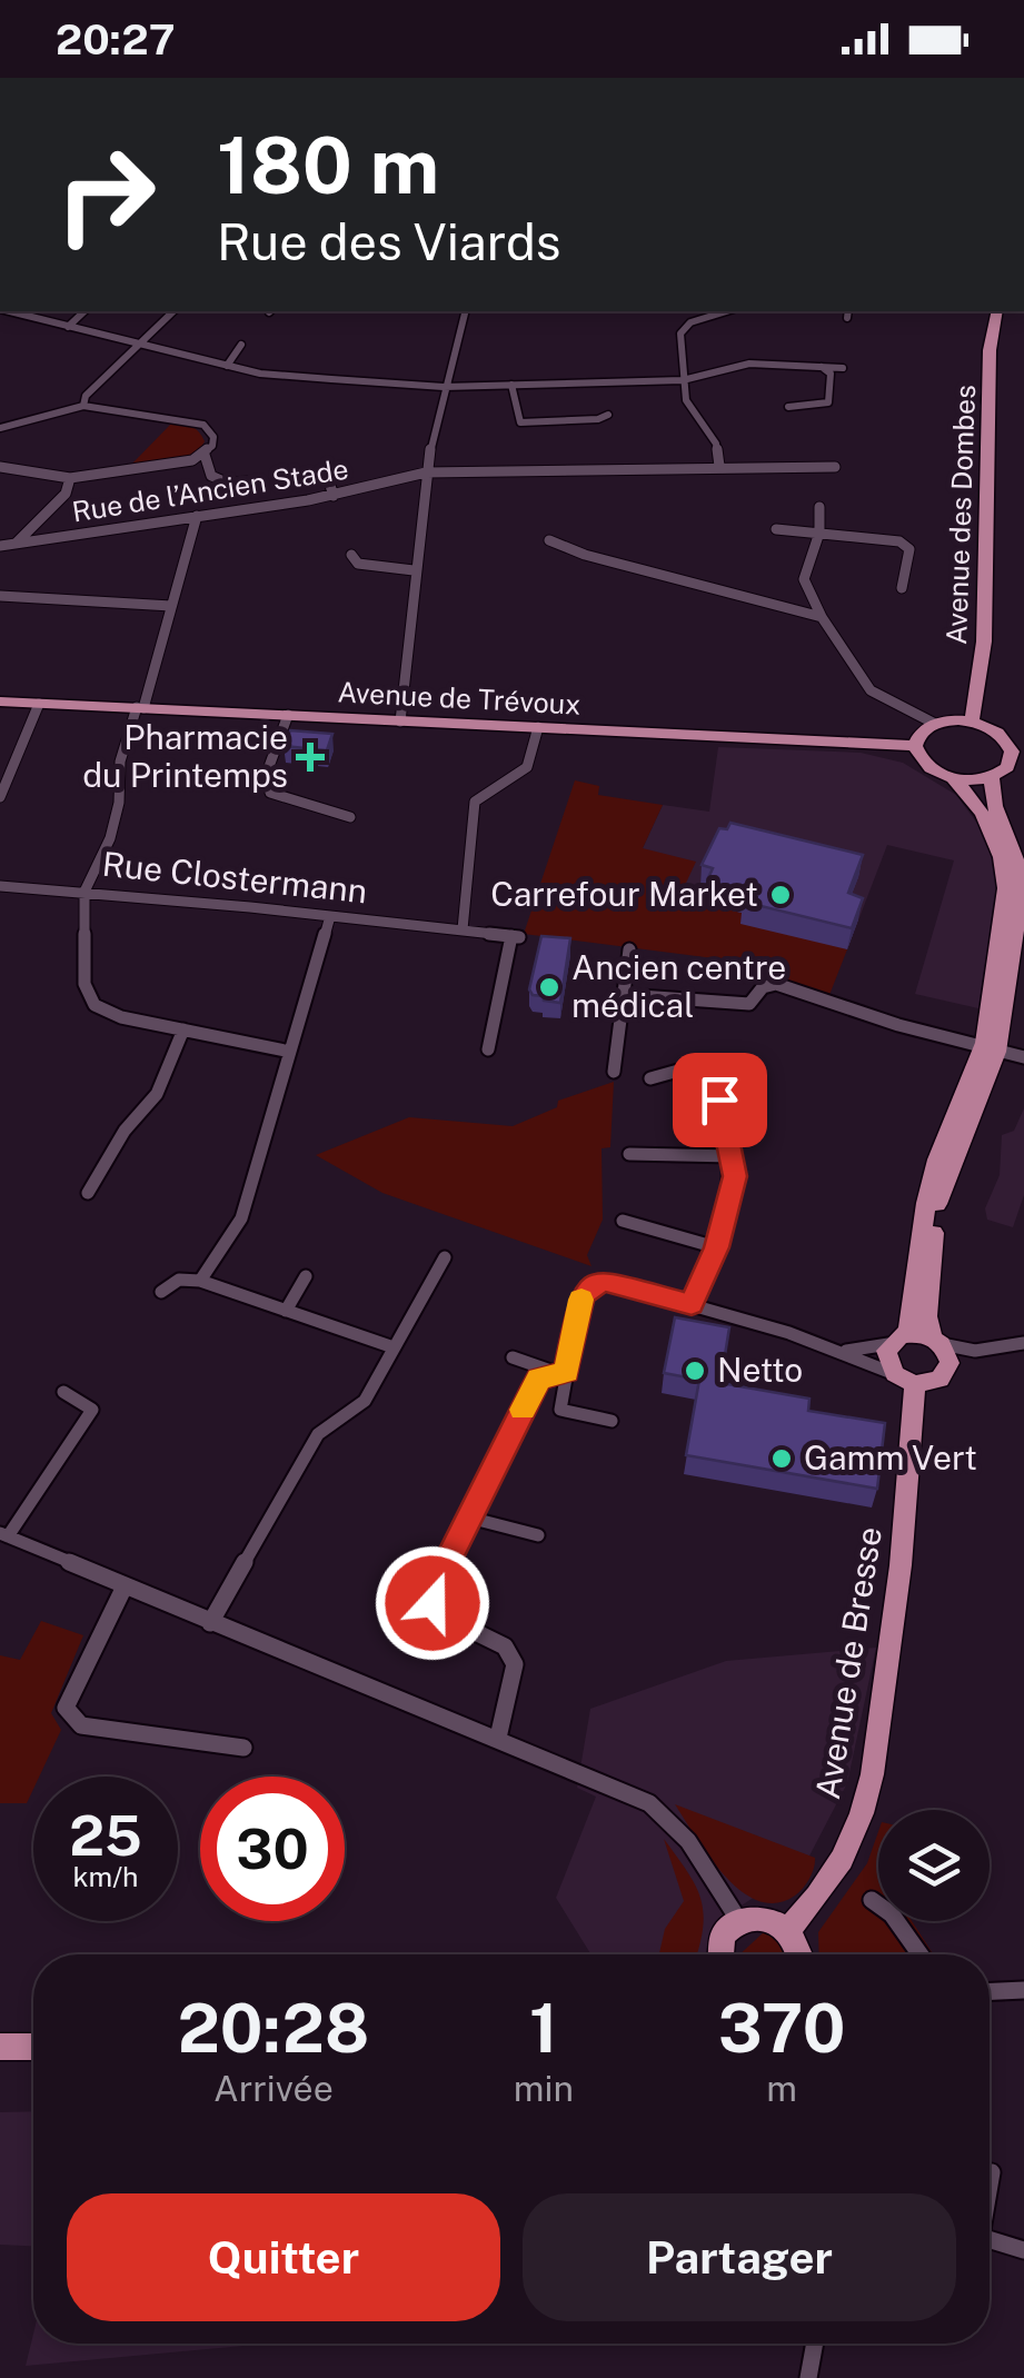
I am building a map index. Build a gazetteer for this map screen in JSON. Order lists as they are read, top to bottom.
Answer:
{
  "streets": {
    "main road": ["Avenue des Dombes", "Avenue de Trévoux", "Avenue de Bresse"],
    "street": ["Rue de l’Ancien Stade", "Rue Clostermann"]
  },
  "places": {
    "health": ["Pharmacie du Printemps"],
    "other": [
      "Carrefour Market",
      "Ancien centre médical",
      "Netto",
      "Gamm Vert"
    ]
  },
  "page": {
    "status": "20:27",
    "turn": ["180 m", "Rue des Viards"],
    "speed": "25 km/h",
    "limit": "30",
    "eta": [
      "20:28",
      "Arrivée",
      "1",
      "min",
      "370",
      "m"
    ],
    "buttons": ["Quitter", "Partager"]
  }
}
